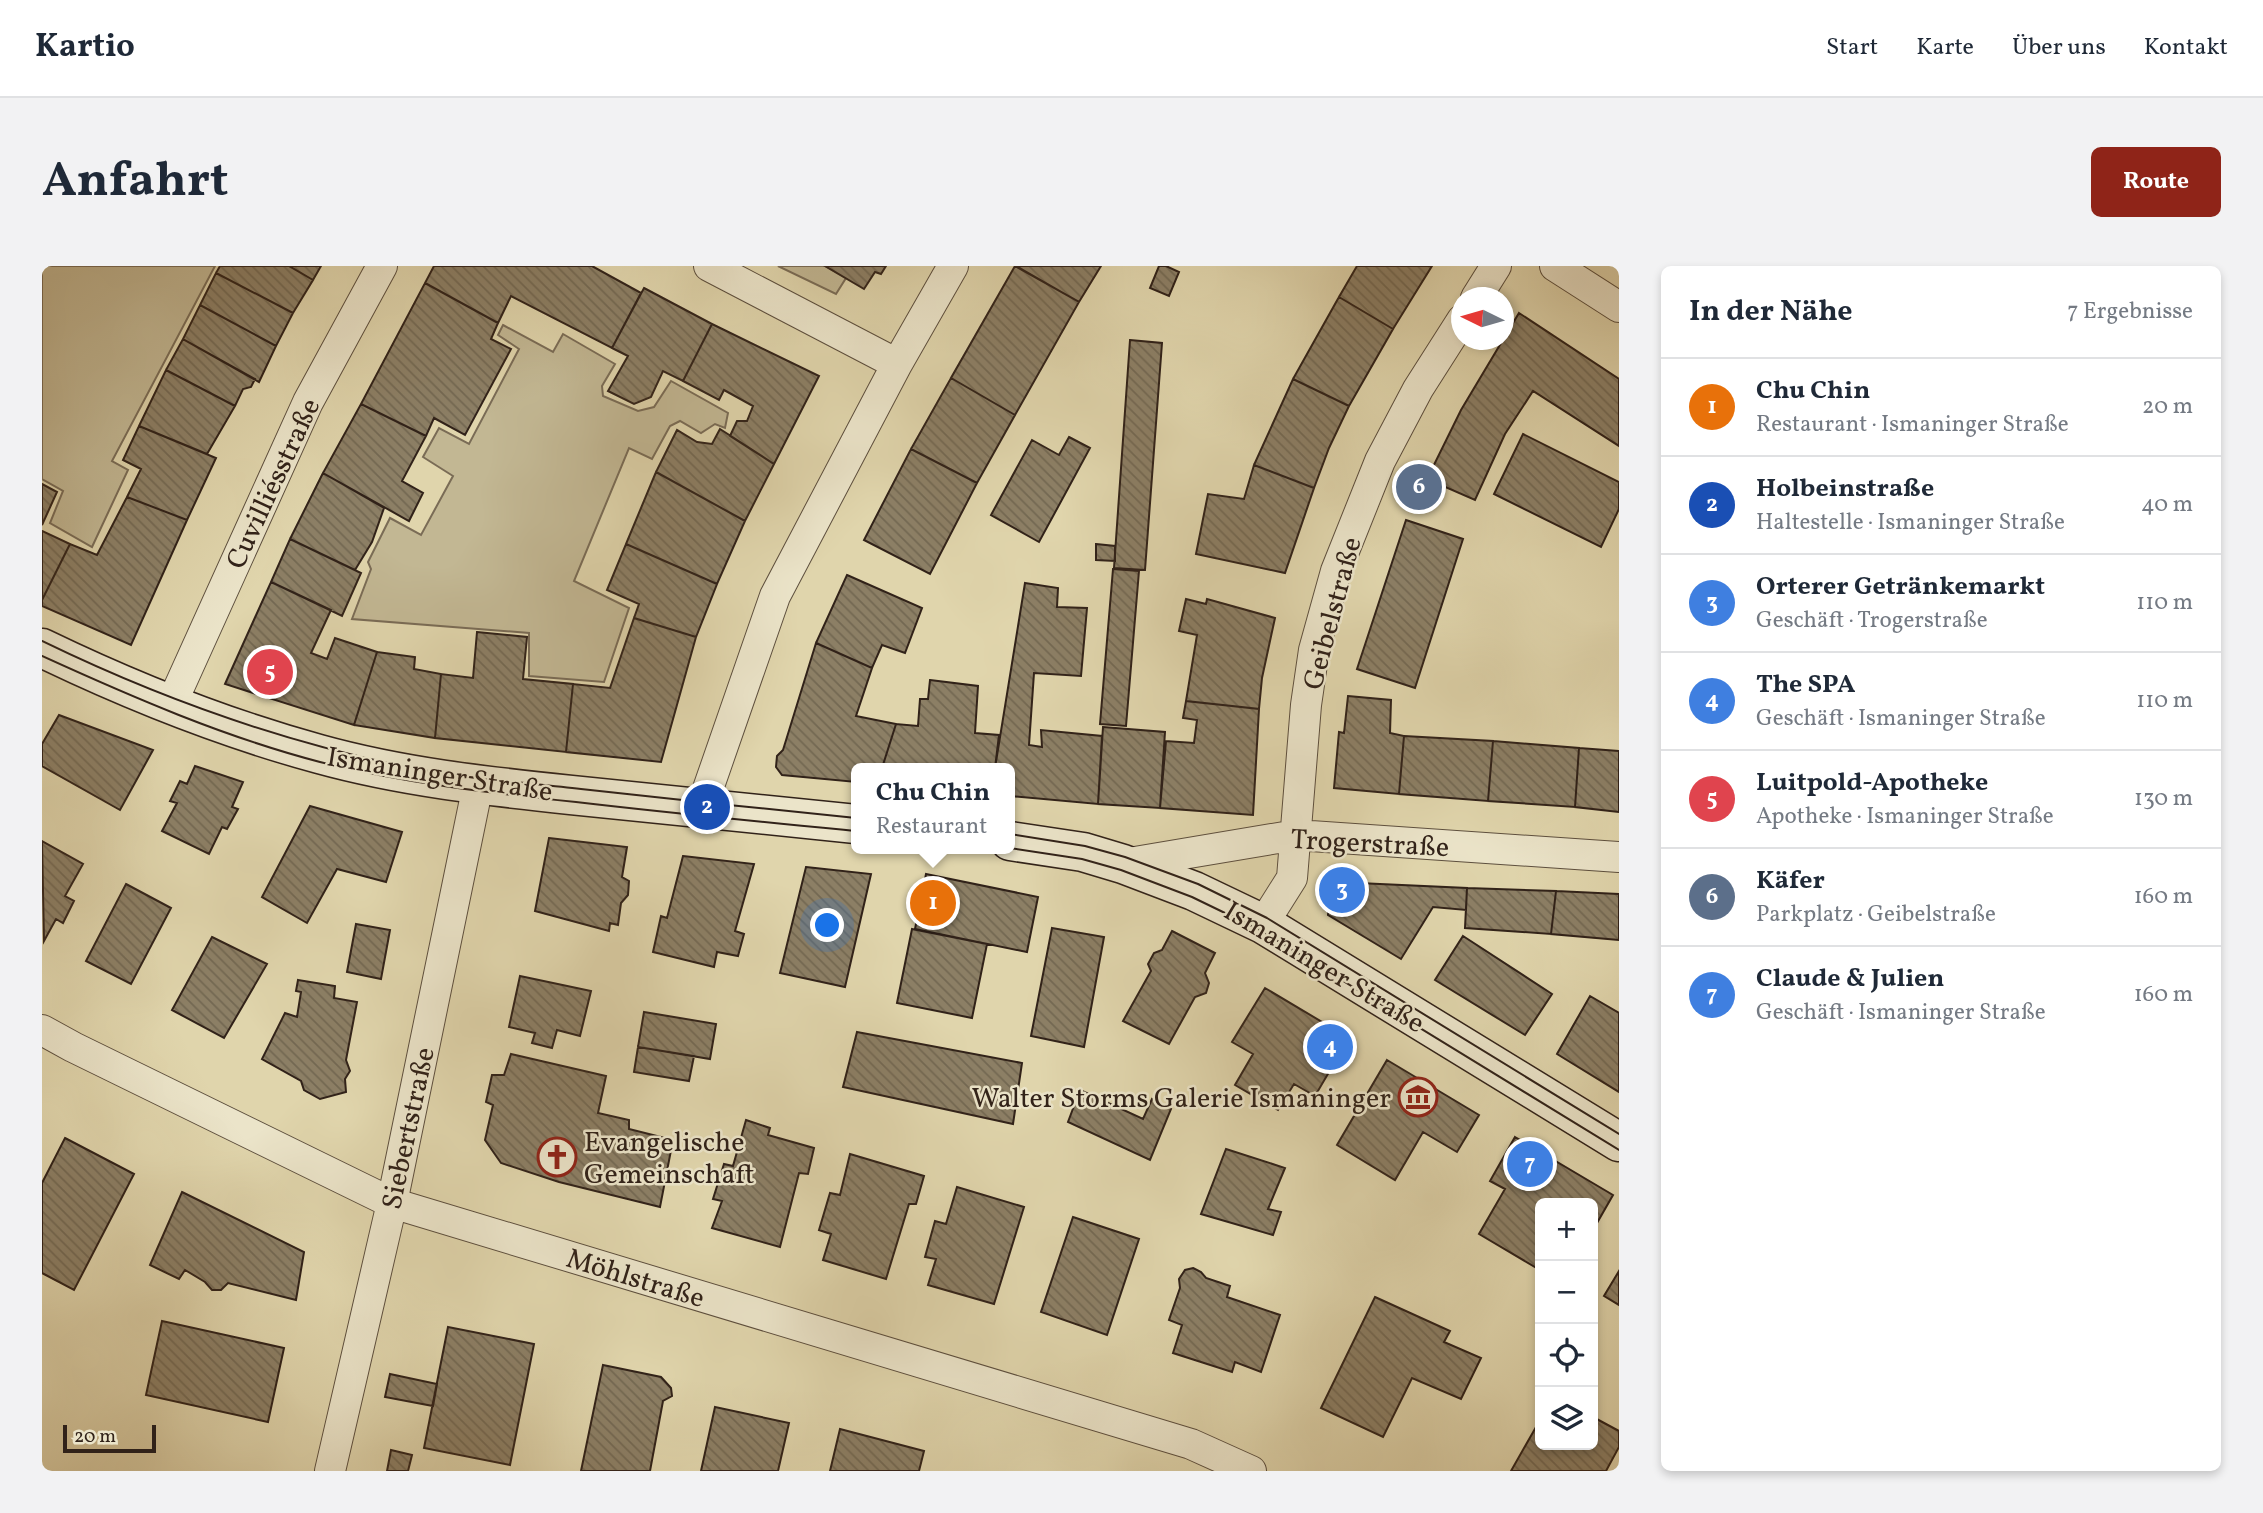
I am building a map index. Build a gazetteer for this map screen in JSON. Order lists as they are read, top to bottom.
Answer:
{
  "streets": {
    "street": [
      "Cuvilliésstraße",
      "Geibelstraße",
      "Ismaninger Straße",
      "Trogerstraße",
      "Siebertstraße",
      "Möhlstraße"
    ]
  },
  "crossings": [
    ["Cuvilliésstraße", "Ismaninger Straße"],
    ["Geibelstraße", "Ismaninger Straße"],
    ["Geibelstraße", "Trogerstraße"],
    ["Ismaninger Straße", "Trogerstraße"],
    ["Ismaninger Straße", "Siebertstraße"],
    ["Siebertstraße", "Möhlstraße"]
  ],
  "places": {
    "museum": ["Walter Storms Galerie Ismaninger"],
    "church": ["Evangelische Gemeinschaft"]
  },
  "scale_bar": "20 m",
  "north": "left",
  "page": {
    "header": "Kartio",
    "nav": [
      "Start",
      "Karte",
      "Über uns",
      "Kontakt"
    ],
    "buttons": "Route",
    "title": "Anfahrt",
    "heading": ["In der Nähe", "7 Ergebnisse"],
    "list": [
      {
        "mark": "1",
        "name": "Chu Chin",
        "note": "Restaurant · Ismaninger Straße",
        "value": "20 m"
      },
      {
        "mark": "2",
        "name": "Holbeinstraße",
        "note": "Haltestelle · Ismaninger Straße",
        "value": "40 m"
      },
      {
        "mark": "3",
        "name": "Orterer Getränkemarkt",
        "note": "Geschäft · Trogerstraße",
        "value": "110 m"
      },
      {
        "mark": "4",
        "name": "The SPA",
        "note": "Geschäft · Ismaninger Straße",
        "value": "110 m"
      },
      {
        "mark": "5",
        "name": "Luitpold-Apotheke",
        "note": "Apotheke · Ismaninger Straße",
        "value": "130 m"
      },
      {
        "mark": "6",
        "name": "Käfer",
        "note": "Parkplatz · Geibelstraße",
        "value": "160 m"
      },
      {
        "mark": "7",
        "name": "Claude & Julien",
        "note": "Geschäft · Ismaninger Straße",
        "value": "160 m"
      }
    ],
    "pins": [
      "6",
      "5",
      "2",
      "3",
      "1",
      "4",
      "7"
    ],
    "popup": ["Chu Chin", "Restaurant"],
    "map_buttons": ["+", "−"],
    "scale": "20 m"
  }
}
